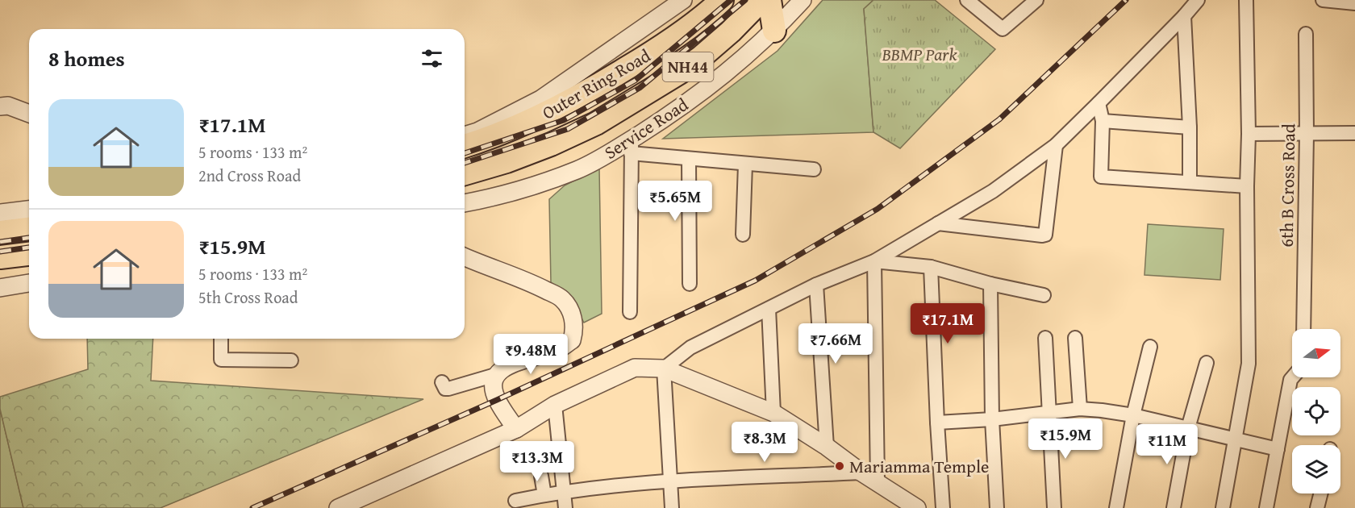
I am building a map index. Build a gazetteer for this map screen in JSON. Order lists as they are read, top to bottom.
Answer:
{
  "streets": {
    "highway": ["NH44", "Outer Ring Road"],
    "street": ["Service Road", "6th B Cross Road"]
  },
  "parks": ["BBMP Park"],
  "places": ["Mariamma Temple"],
  "north": "right",
  "page": {
    "heading": "8 homes",
    "list": [
      {
        "name": "₹17.1M",
        "note": "5 rooms · 133 m² · 2nd Cross Road"
      },
      {
        "name": "₹15.9M",
        "note": "5 rooms · 133 m² · 5th Cross Road"
      }
    ],
    "price": [
      "₹5.65M",
      "₹17.1M",
      "₹7.66M",
      "₹9.48M",
      "₹15.9M",
      "₹8.3M",
      "₹11M",
      "₹13.3M"
    ]
  }
}
